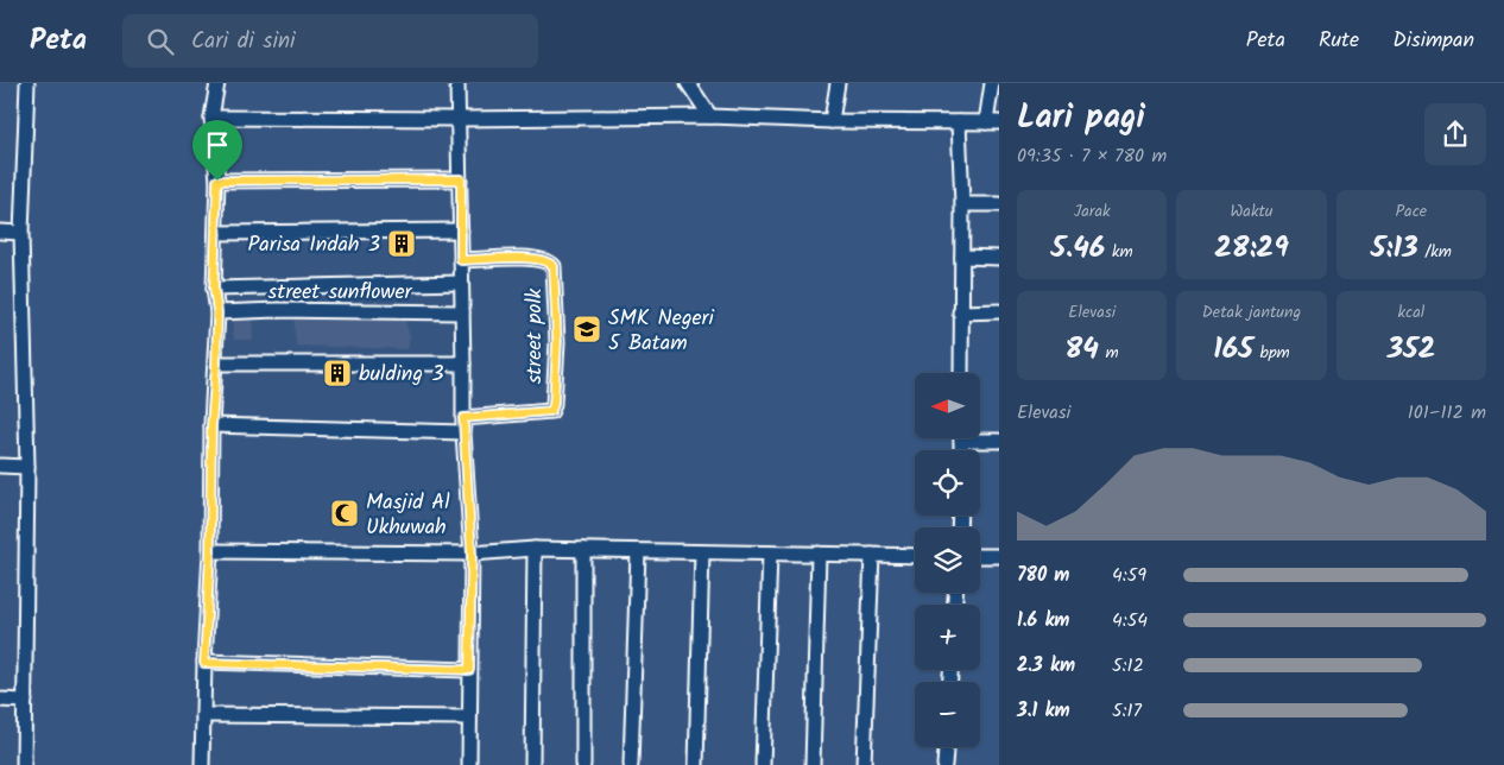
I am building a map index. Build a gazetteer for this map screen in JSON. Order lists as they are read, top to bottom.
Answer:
{
  "streets": {
    "street": ["street sunflower", "street polk"]
  },
  "places": {
    "building": ["Parisa Indah 3", "bulding 3"],
    "school or university": ["SMK Negeri 5 Batam"],
    "mosque": ["Masjid Al Ukhuwah"]
  },
  "north": "left",
  "page": {
    "header": "Peta",
    "search": "Cari di sini",
    "nav": ["Peta", "Rute", "Disimpan"],
    "heading": ["Lari pagi", "09:35 · 7 × 780 m"],
    "stats": [
      ["Jarak", "5.46 km"],
      ["Waktu", "28:29"],
      ["Pace", "5:13 /km"],
      ["Elevasi", "84 m"],
      ["Detak jantung", "165 bpm"],
      ["kcal", "352"]
    ],
    "map_buttons": ["+", "−"],
    "chart": ["Elevasi", "101–112 m"],
    "list": [
      {
        "name": "780 m",
        "note": "4:59"
      },
      {
        "name": "1.6 km",
        "note": "4:54"
      },
      {
        "name": "2.3 km",
        "note": "5:12"
      },
      {
        "name": "3.1 km",
        "note": "5:17"
      }
    ]
  }
}
